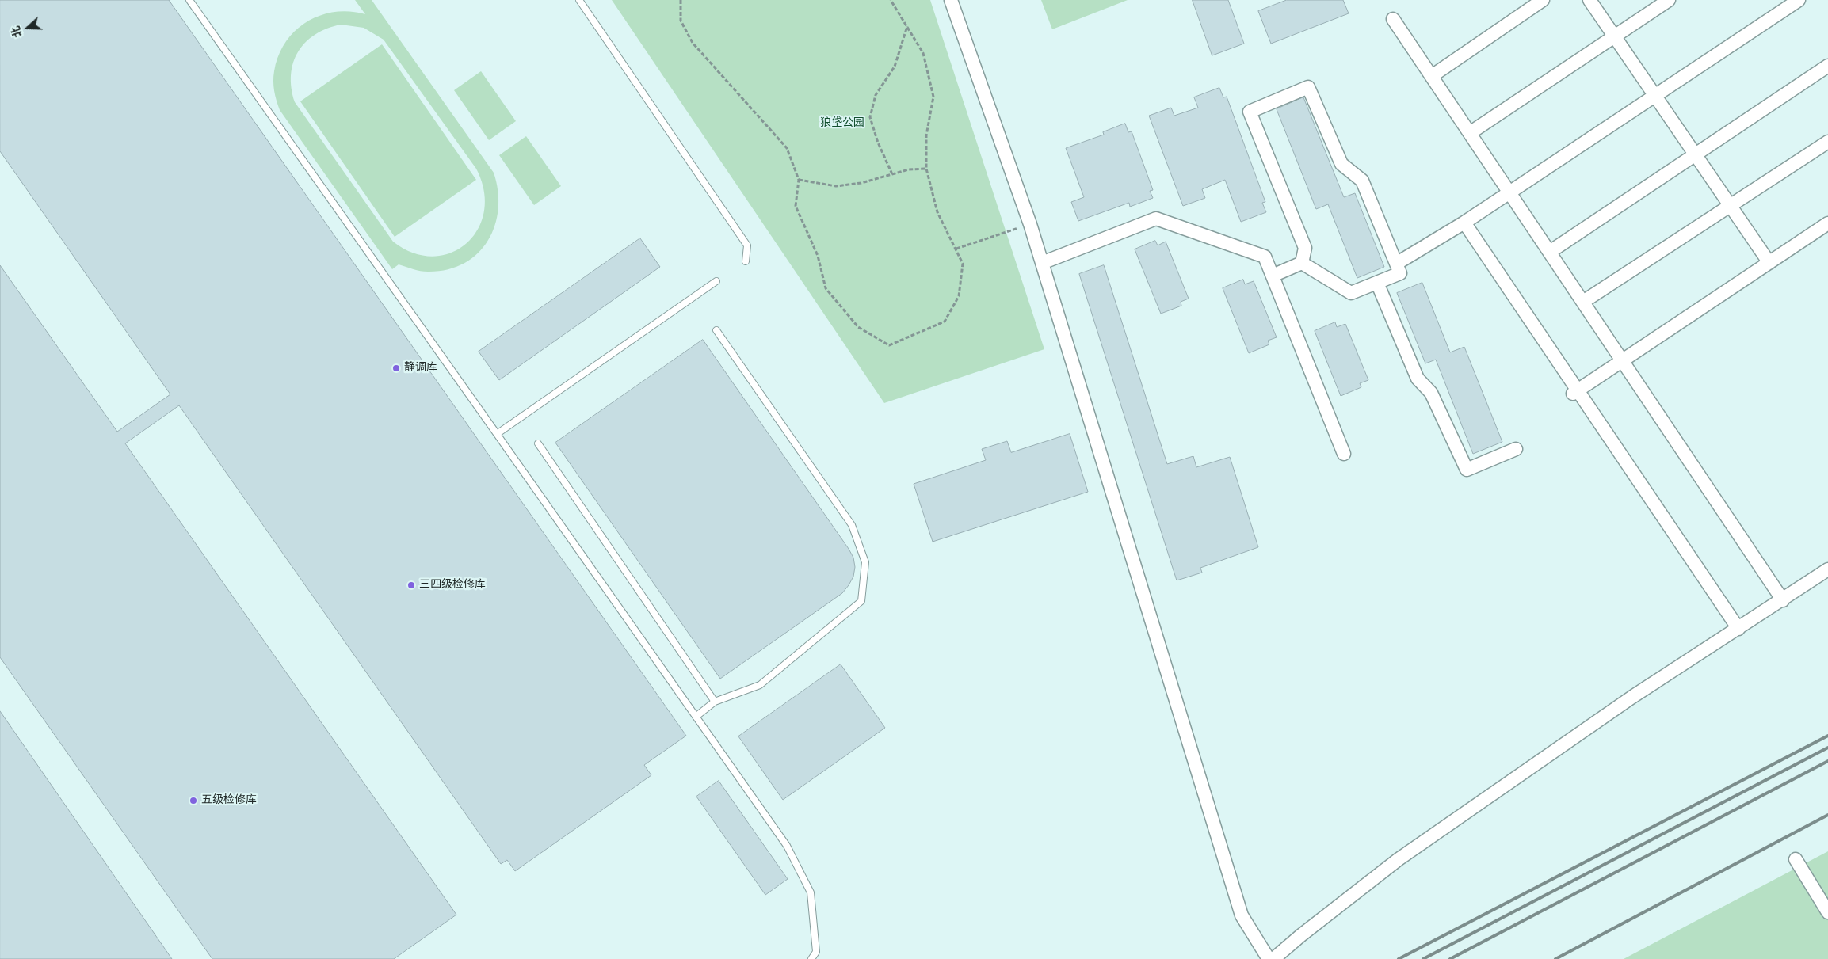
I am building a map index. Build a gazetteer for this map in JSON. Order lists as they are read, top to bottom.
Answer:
{
  "parks": ["狼垡公园"],
  "places": ["静调库", "三四级检修库", "五级检修库"],
  "north": "left"
}
